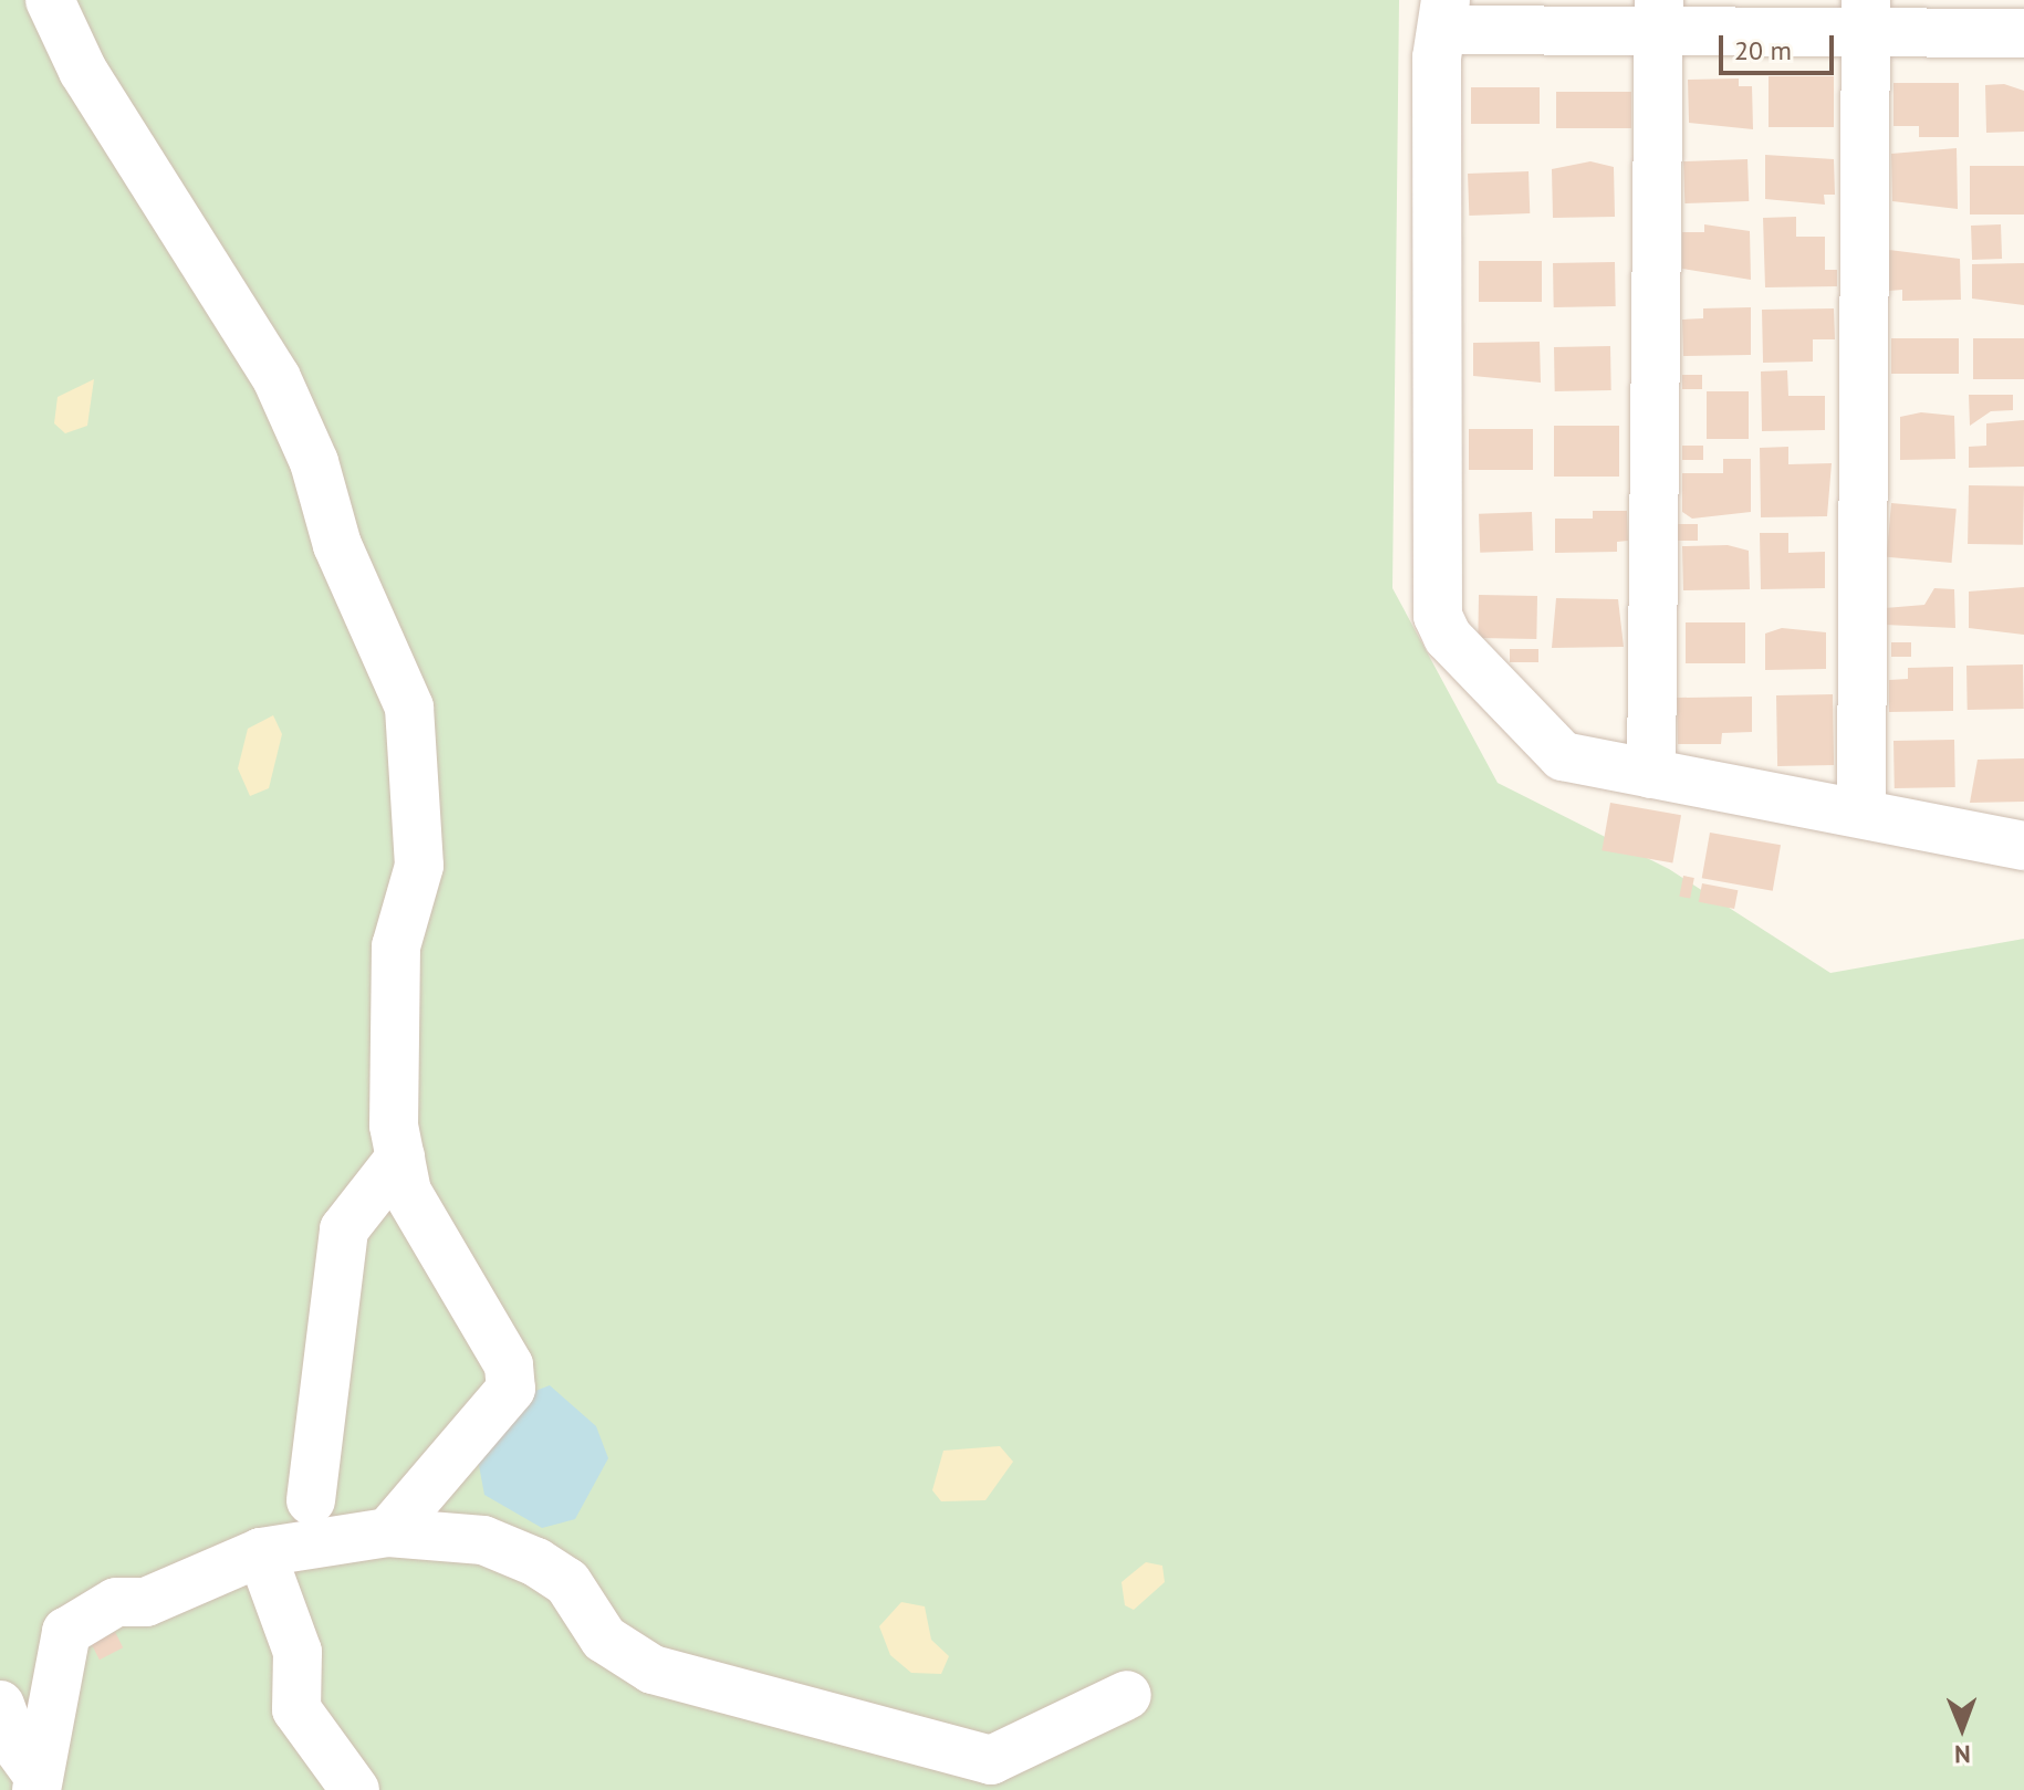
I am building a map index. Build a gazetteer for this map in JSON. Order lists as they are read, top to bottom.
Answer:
{
  "scale_bar": "20 m",
  "north": "bottom"
}
